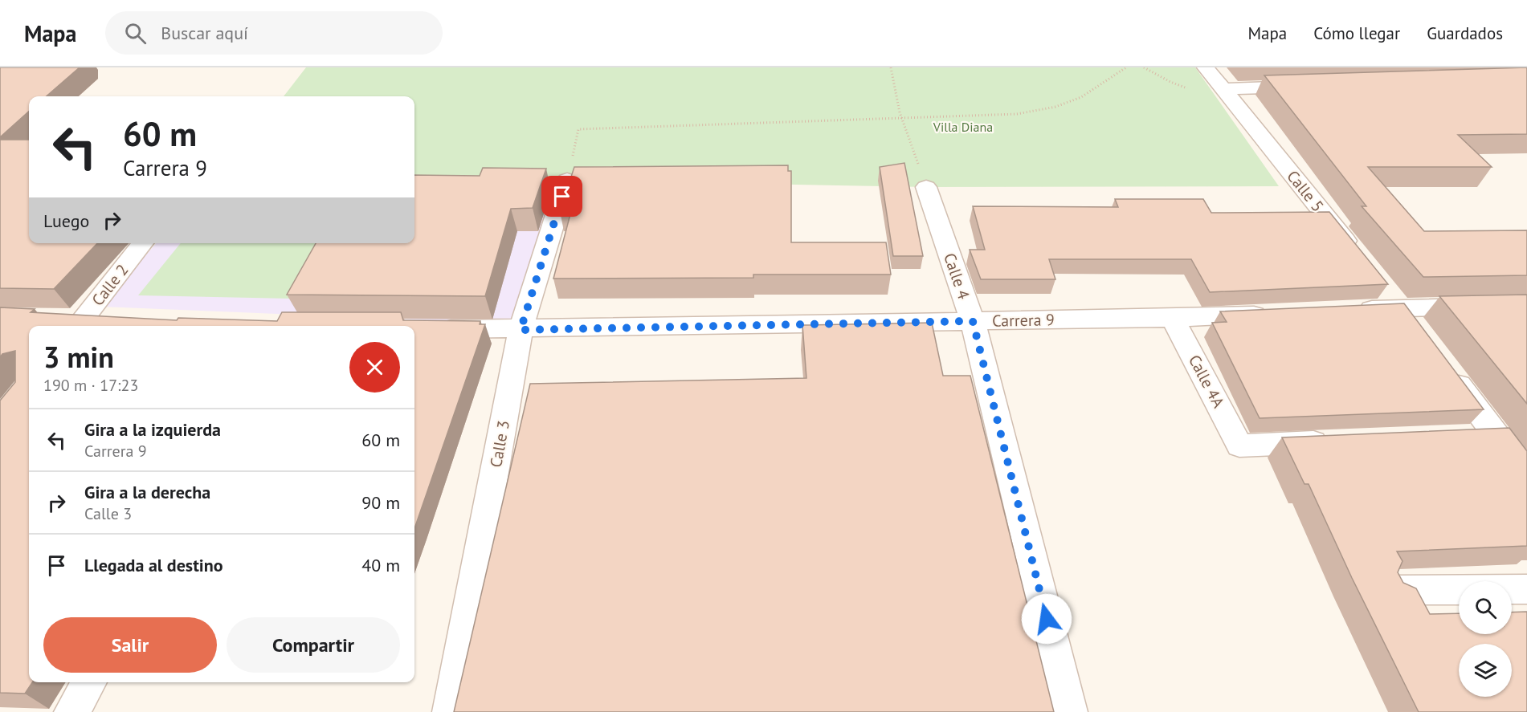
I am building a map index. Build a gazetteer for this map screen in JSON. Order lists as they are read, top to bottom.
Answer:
{
  "streets": {
    "street": [
      "Calle 5",
      "Calle 4",
      "Calle 2",
      "Carrera 9",
      "Calle 4A",
      "Calle 3"
    ]
  },
  "crossings": [
    ["Calle 4", "Carrera 9"],
    ["Carrera 9", "Calle 4A"],
    ["Carrera 9", "Calle 3"]
  ],
  "parks": ["Villa Diana"],
  "page": {
    "header": "Mapa",
    "search": "Buscar aquí",
    "nav": ["Mapa", "Cómo llegar", "Guardados"],
    "turn": ["60 m", "Carrera 9"],
    "then": "Luego",
    "heading": ["3 min", "190 m · 17:23"],
    "list": [
      {
        "name": "Gira a la izquierda",
        "note": "Carrera 9",
        "value": "60 m"
      },
      {
        "name": "Gira a la derecha",
        "note": "Calle 3",
        "value": "90 m"
      },
      {
        "name": "Llegada al destino",
        "value": "40 m"
      }
    ],
    "buttons": ["Salir", "Compartir"]
  }
}
